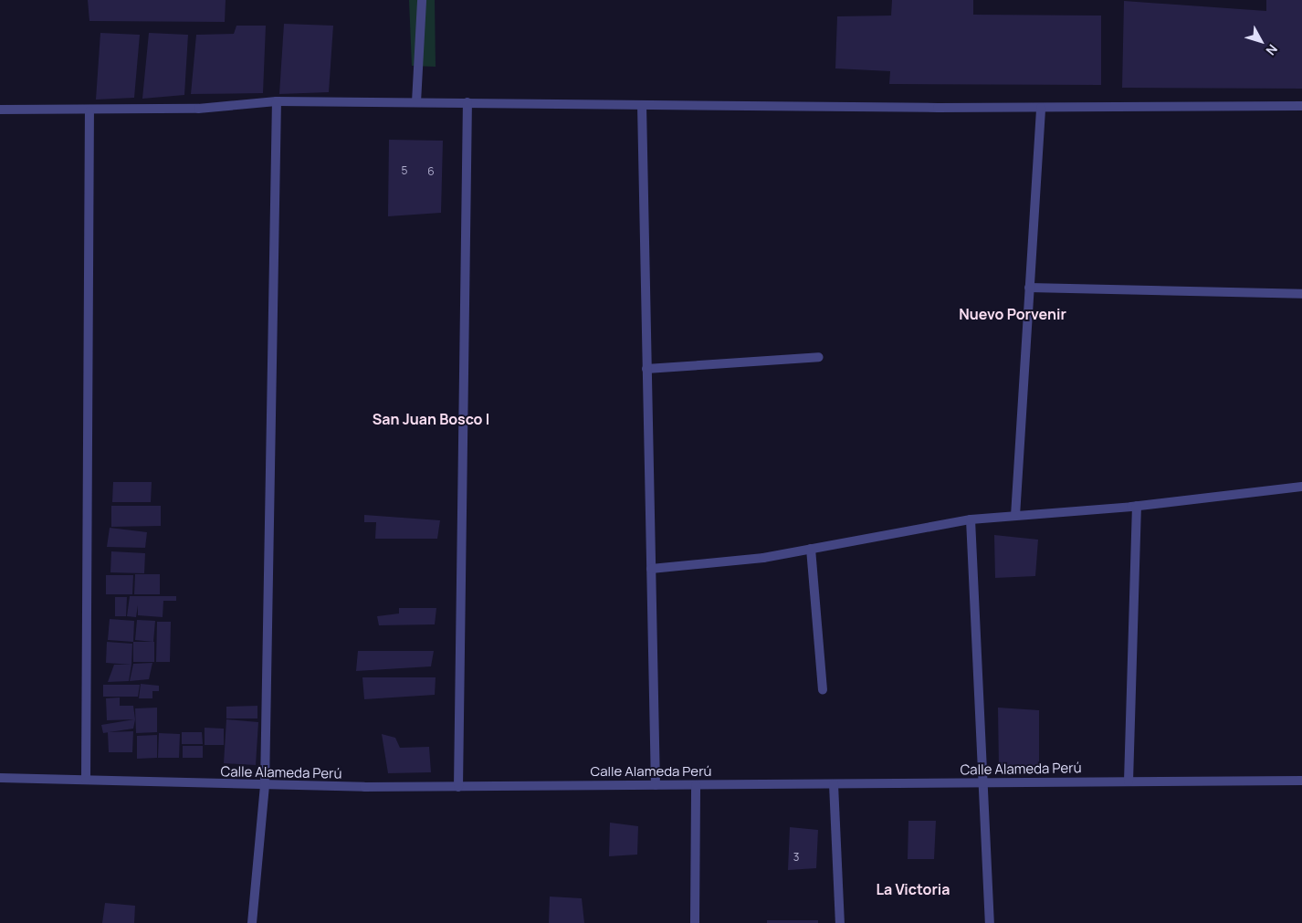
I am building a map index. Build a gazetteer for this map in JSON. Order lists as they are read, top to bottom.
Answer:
{
  "streets": {
    "street": ["Calle Alameda Perú"]
  },
  "districts": ["Nuevo Porvenir", "San Juan Bosco I", "La Victoria"],
  "house_numbers": ["5", "6", "3"],
  "north": "bottom right"
}
